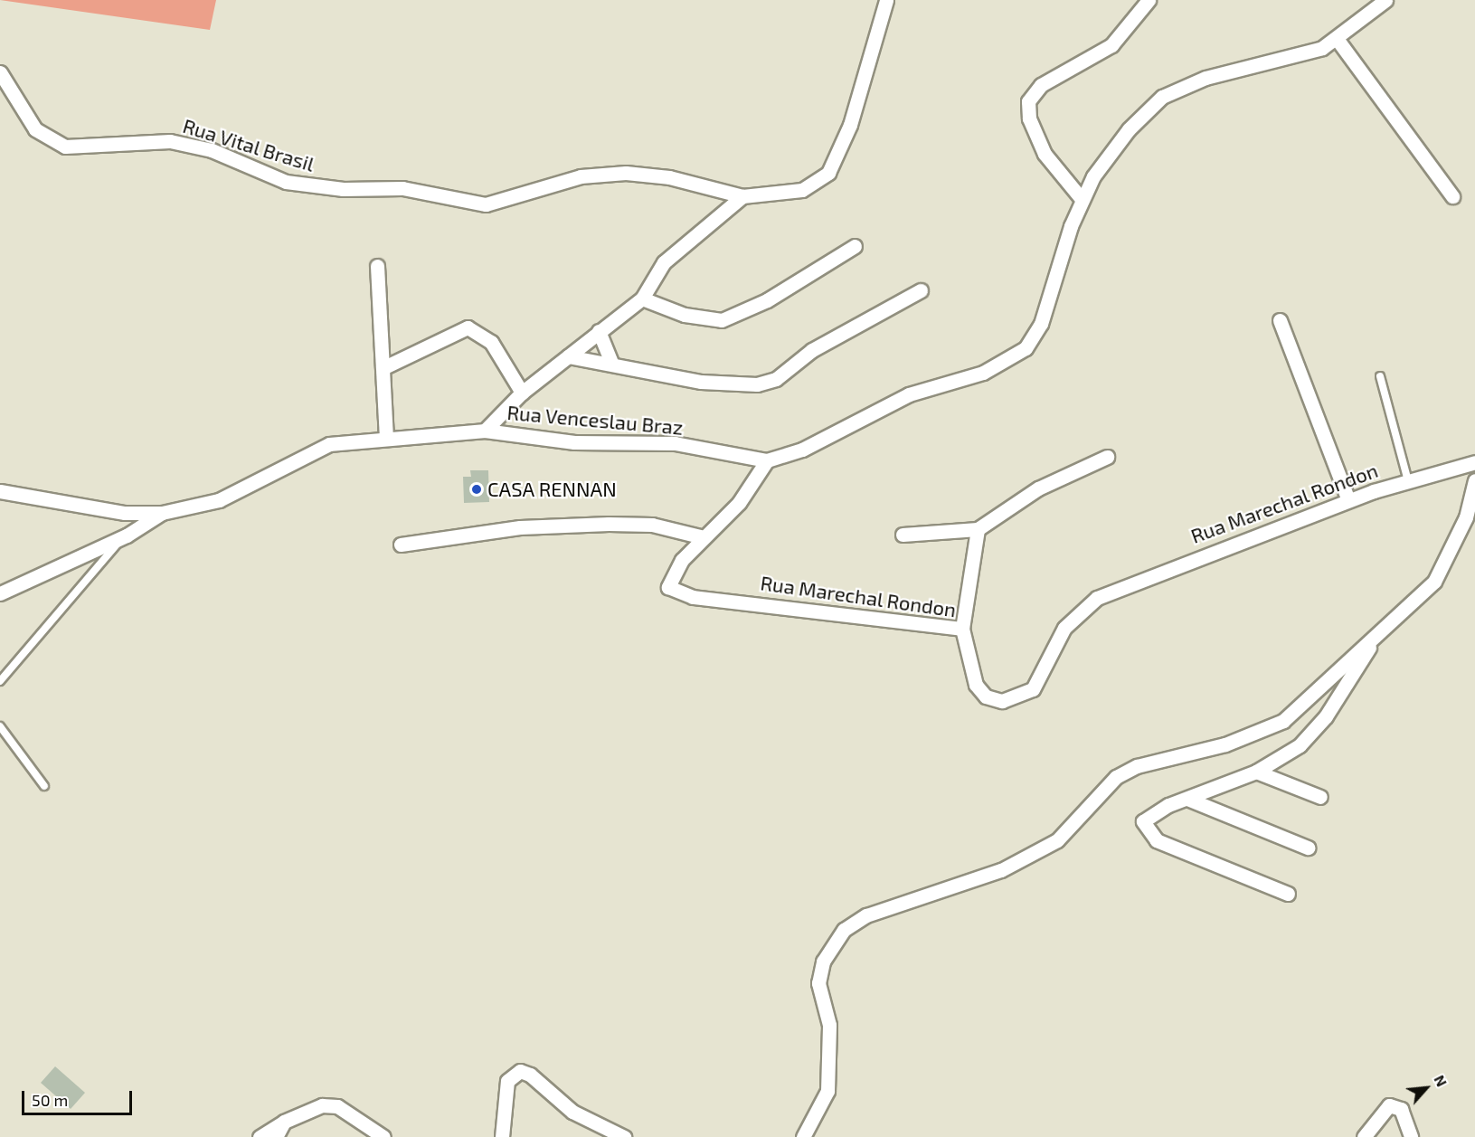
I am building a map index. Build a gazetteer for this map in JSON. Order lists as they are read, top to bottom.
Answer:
{
  "streets": {
    "street": ["Rua Vital Brasil", "Rua Venceslau Braz", "Rua Marechal Rondon"]
  },
  "crossings": [
    ["Rua Venceslau Braz", "Rua Marechal Rondon"]
  ],
  "places": ["CASA RENNAN"],
  "scale_bar": "50 m",
  "north": "top right"
}
